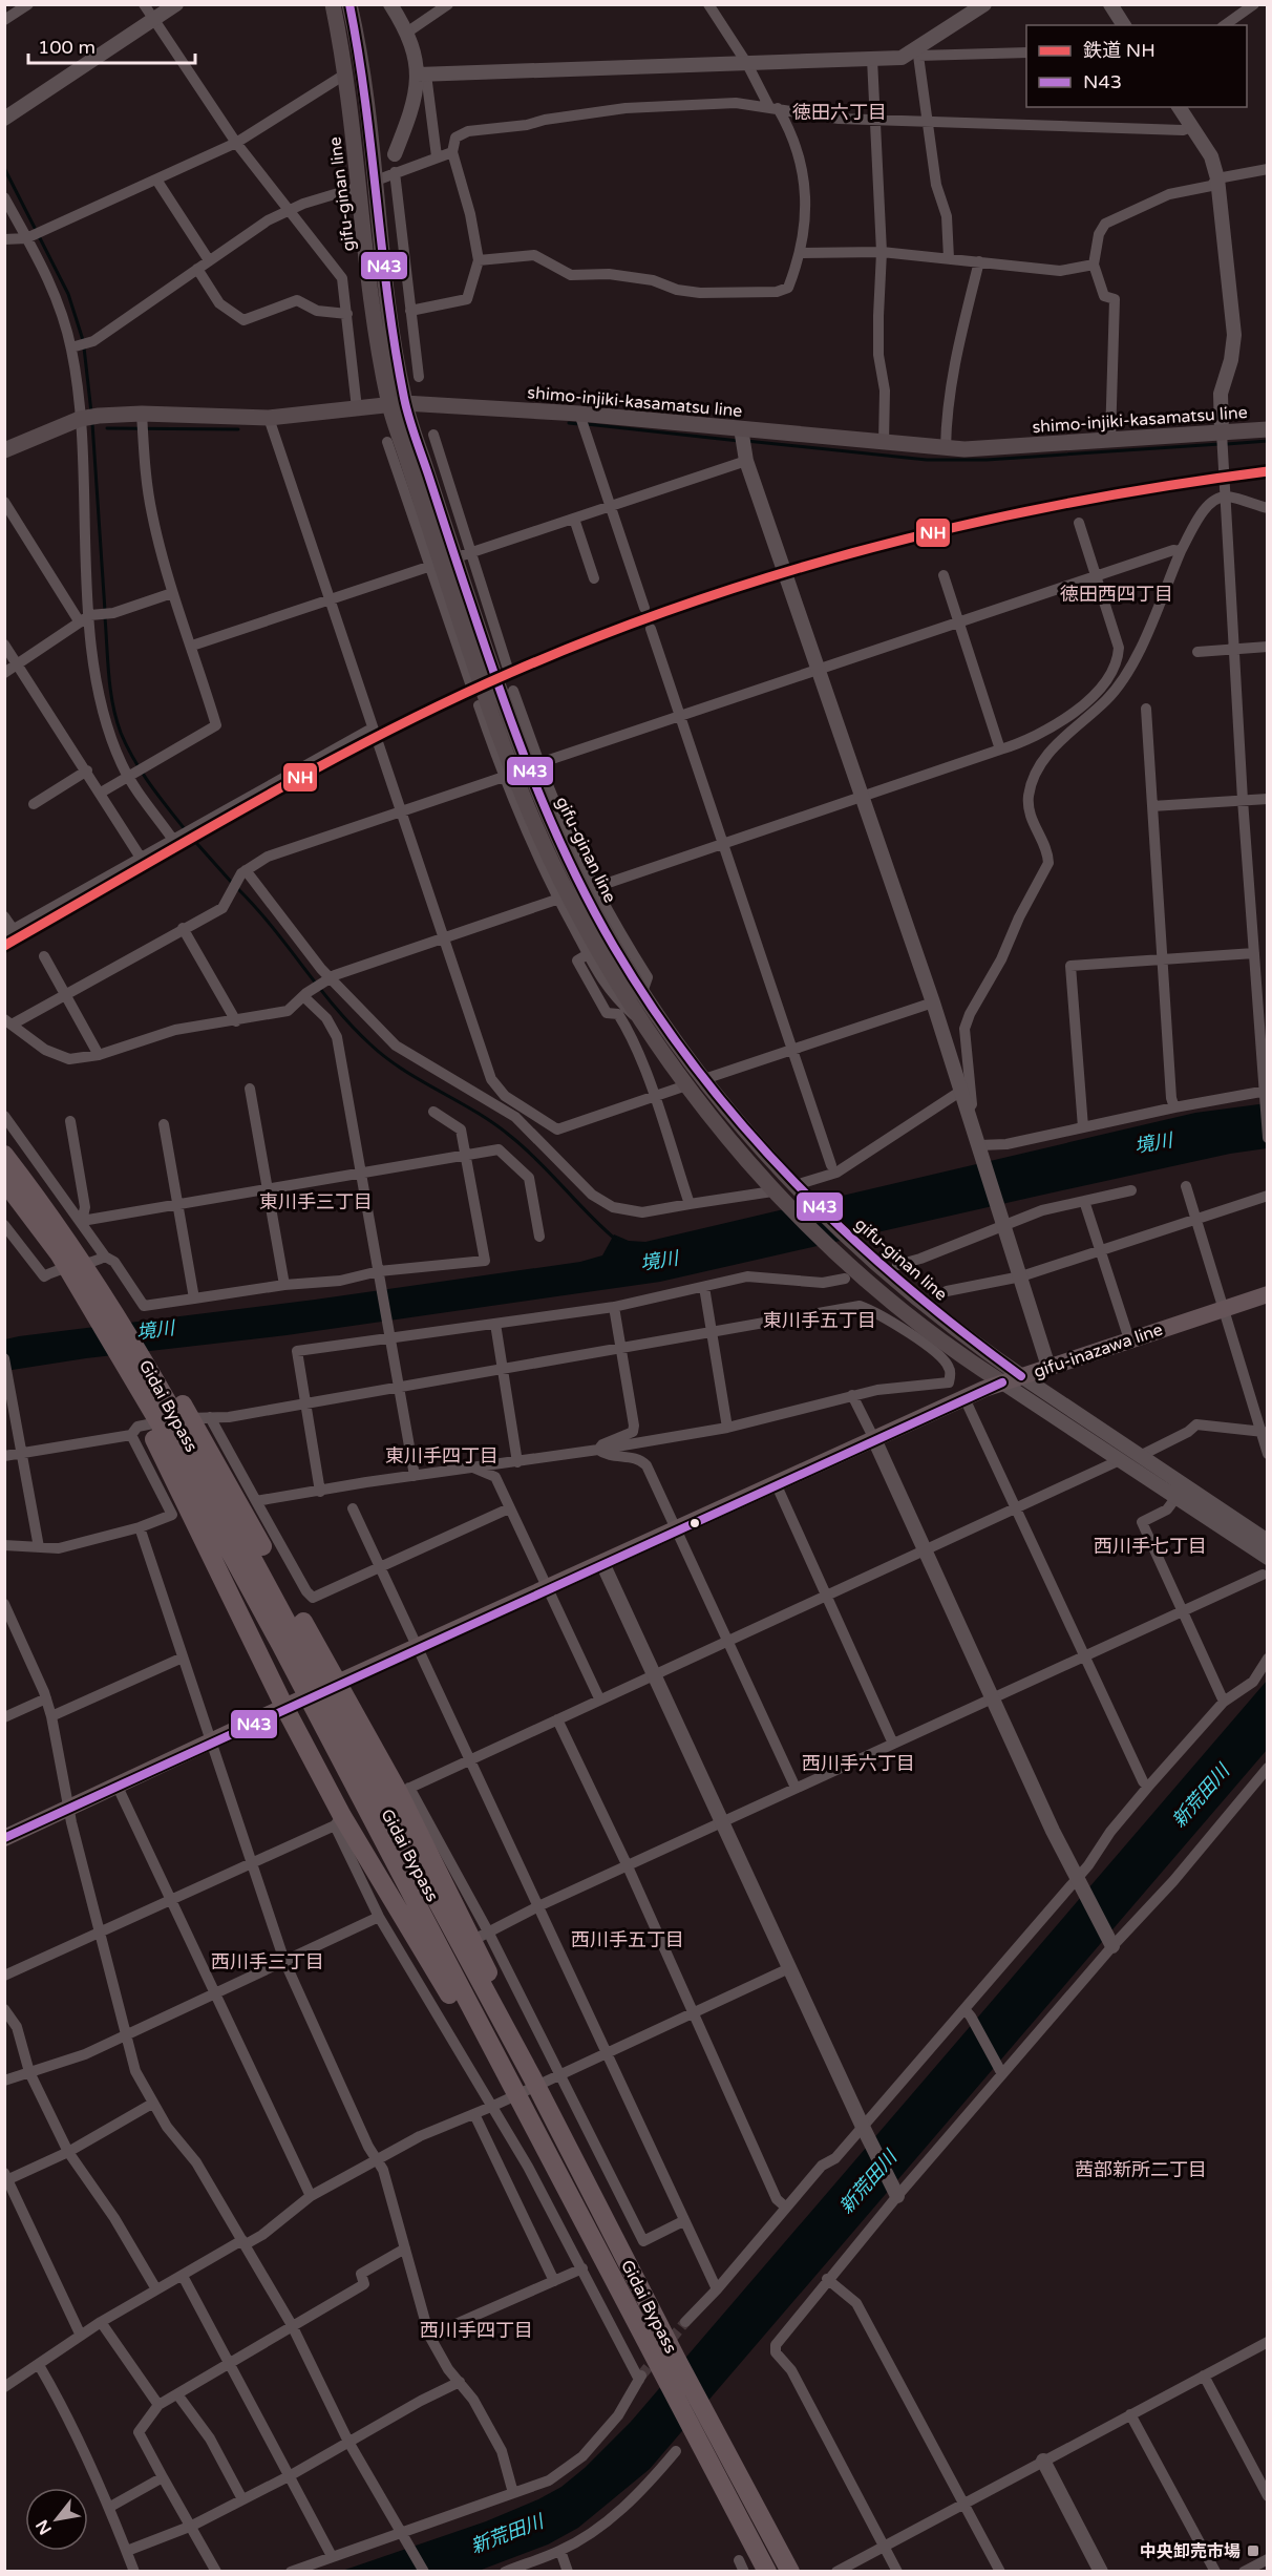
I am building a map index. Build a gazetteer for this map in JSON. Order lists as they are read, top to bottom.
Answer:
{
  "streets": {
    "highway": ["Gidai Bypass"],
    "main road": ["gifu-ginan line", "shimo-injiki-kasamatsu line", "gifu-inazawa line"]
  },
  "crossings": [
    ["gifu-ginan line", "shimo-injiki-kasamatsu line"],
    ["gifu-ginan line", "gifu-inazawa line"]
  ],
  "districts": [
    "徳田六丁目",
    "徳田西四丁目",
    "東川手三丁目",
    "東川手五丁目",
    "東川手四丁目",
    "西川手七丁目",
    "西川手六丁目",
    "西川手五丁目",
    "西川手三丁目",
    "茜部新所二丁目",
    "西川手四丁目"
  ],
  "water": ["境川", "新荒田川"],
  "places": {
    "transit": ["中央卸売市場"]
  },
  "lines": ["transit line N43", "rail line NH"],
  "legend": ["鉄道 NH", "N43"],
  "scale_bar": "100 m",
  "north": "bottom left"
}
